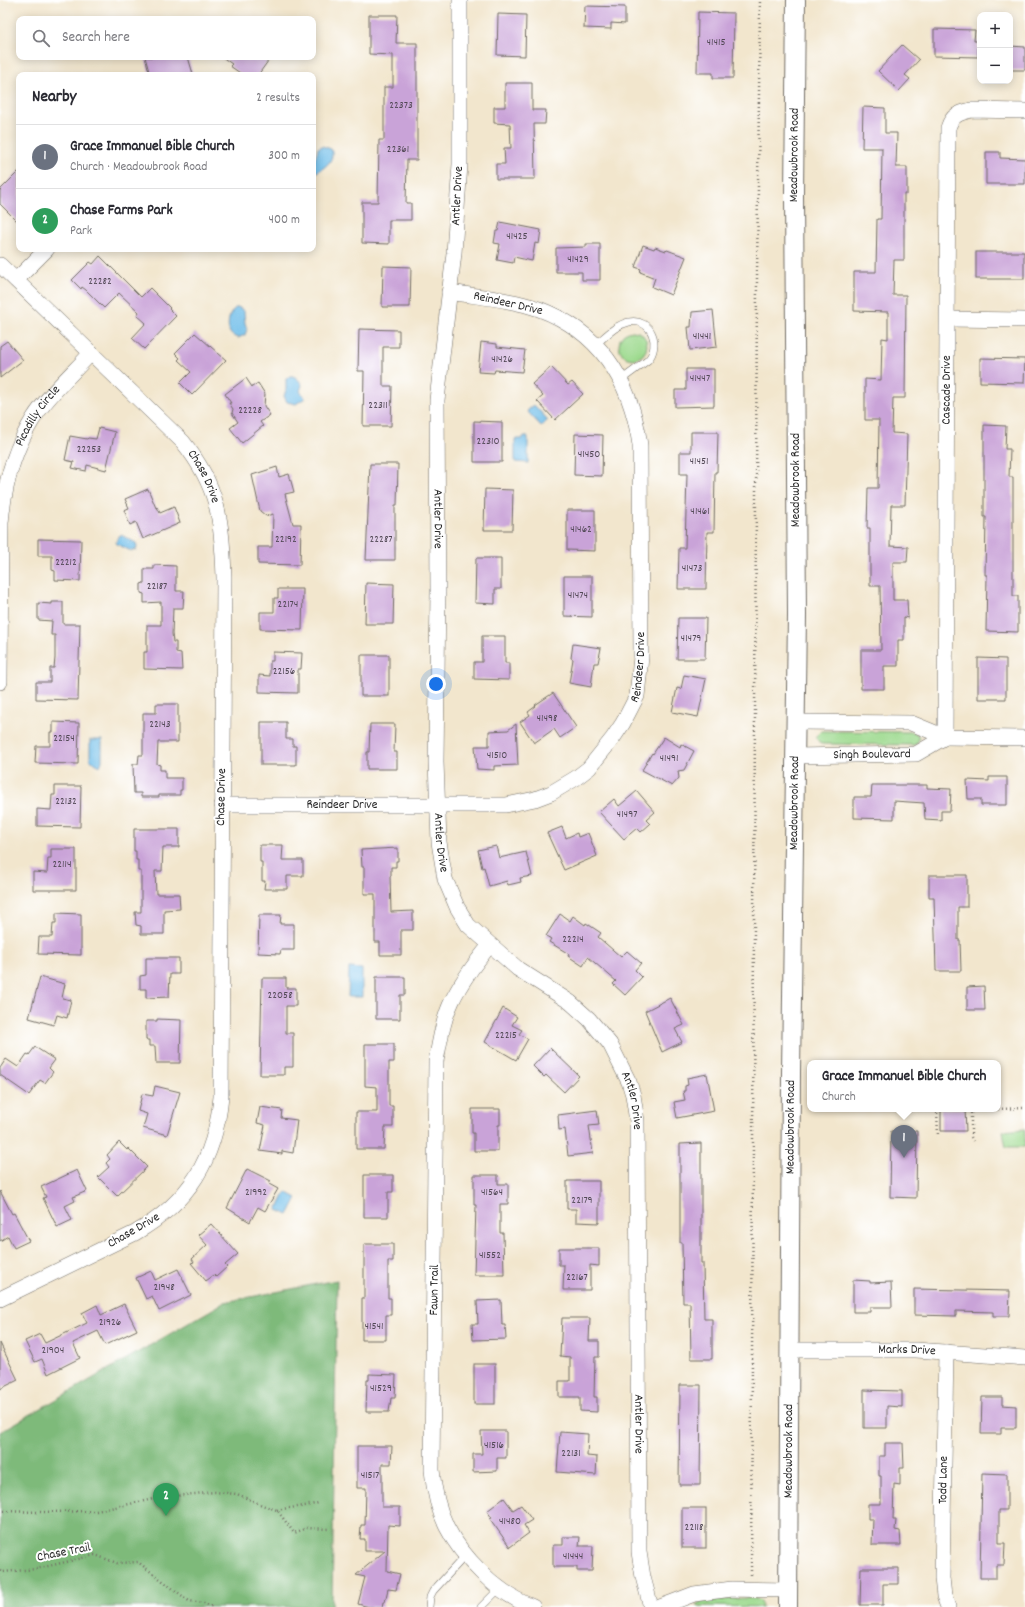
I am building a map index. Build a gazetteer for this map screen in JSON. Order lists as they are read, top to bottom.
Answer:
{
  "streets": {
    "street": [
      "Meadowbrook Road",
      "Antler Drive",
      "Reindeer Drive",
      "Cascade Drive",
      "Picadilly Circle",
      "Chase Drive",
      "Singh Boulevard",
      "Fawn Trail",
      "Marks Drive",
      "Todd Lane"
    ],
    "path": ["Chase Trail"]
  },
  "crossings": [
    ["Meadowbrook Road", "Singh Boulevard"],
    ["Meadowbrook Road", "Marks Drive"],
    ["Antler Drive", "Reindeer Drive"],
    ["Antler Drive", "Fawn Trail"],
    ["Reindeer Drive", "Chase Drive"],
    ["Cascade Drive", "Singh Boulevard"],
    ["Picadilly Circle", "Chase Drive"],
    ["Marks Drive", "Todd Lane"]
  ],
  "house_numbers": [
    "41415",
    "22373",
    "22361",
    "41425",
    "41429",
    "22282",
    "41441",
    "41426",
    "41447",
    "22311",
    "22228",
    "22310",
    "22253",
    "41450",
    "41451",
    "41461",
    "41462",
    "22192",
    "22287",
    "22212",
    "41473",
    "22187",
    "41474",
    "22174",
    "41479",
    "22156",
    "41498",
    "22143",
    "22154",
    "41510",
    "41491",
    "22132",
    "41497",
    "22114",
    "22214",
    "22058",
    "22215",
    "21992",
    "41564",
    "22179",
    "41552",
    "22167",
    "21948",
    "21926",
    "41541",
    "21904",
    "41529",
    "41516",
    "22131",
    "41517",
    "41480",
    "22118",
    "41444"
  ],
  "page": {
    "map_buttons": ["+", "−"],
    "search": "Search here",
    "heading": ["Nearby", "2 results"],
    "list": [
      {
        "mark": "1",
        "name": "Grace Immanuel Bible Church",
        "note": "Church · Meadowbrook Road",
        "value": "300 m"
      },
      {
        "mark": "2",
        "name": "Chase Farms Park",
        "note": "Park",
        "value": "400 m"
      }
    ],
    "popup": ["Grace Immanuel Bible Church", "Church"],
    "pins": ["1", "2"]
  }
}
